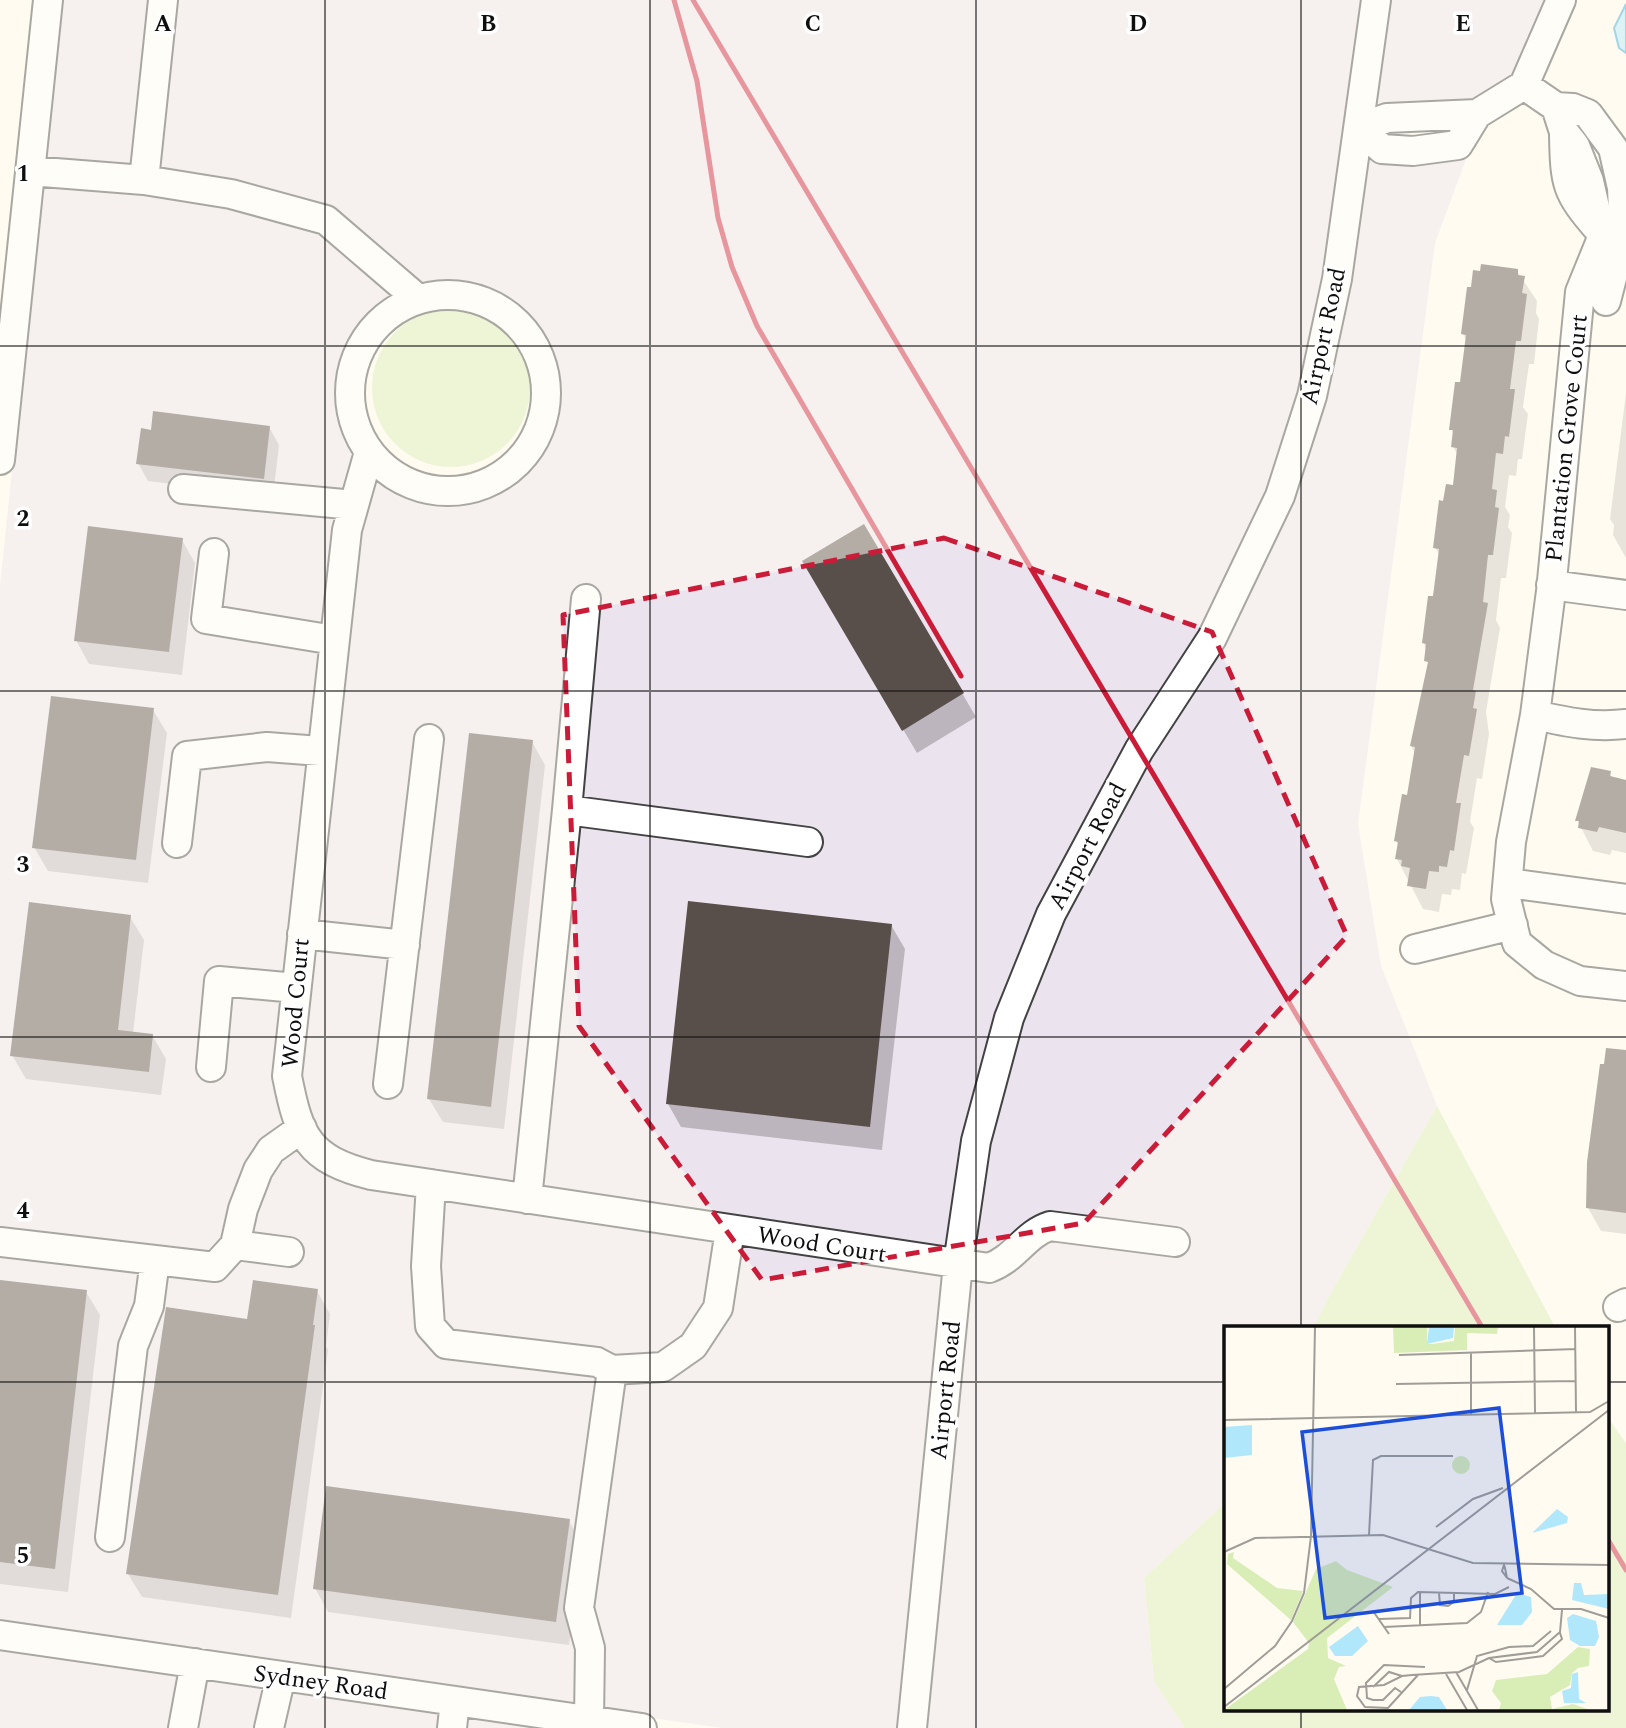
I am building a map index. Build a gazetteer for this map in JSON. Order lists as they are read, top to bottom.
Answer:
{
  "streets": {
    "street": [
      "Airport Road",
      "Plantation Grove Court",
      "Wood Court",
      "Sydney Road"
    ]
  },
  "crossings": [
    ["Airport Road", "Wood Court"]
  ],
  "grid": {
    "columns": [
      "A",
      "B",
      "C",
      "D",
      "E"
    ],
    "rows": [
      "1",
      "2",
      "3",
      "4",
      "5"
    ]
  }
}
